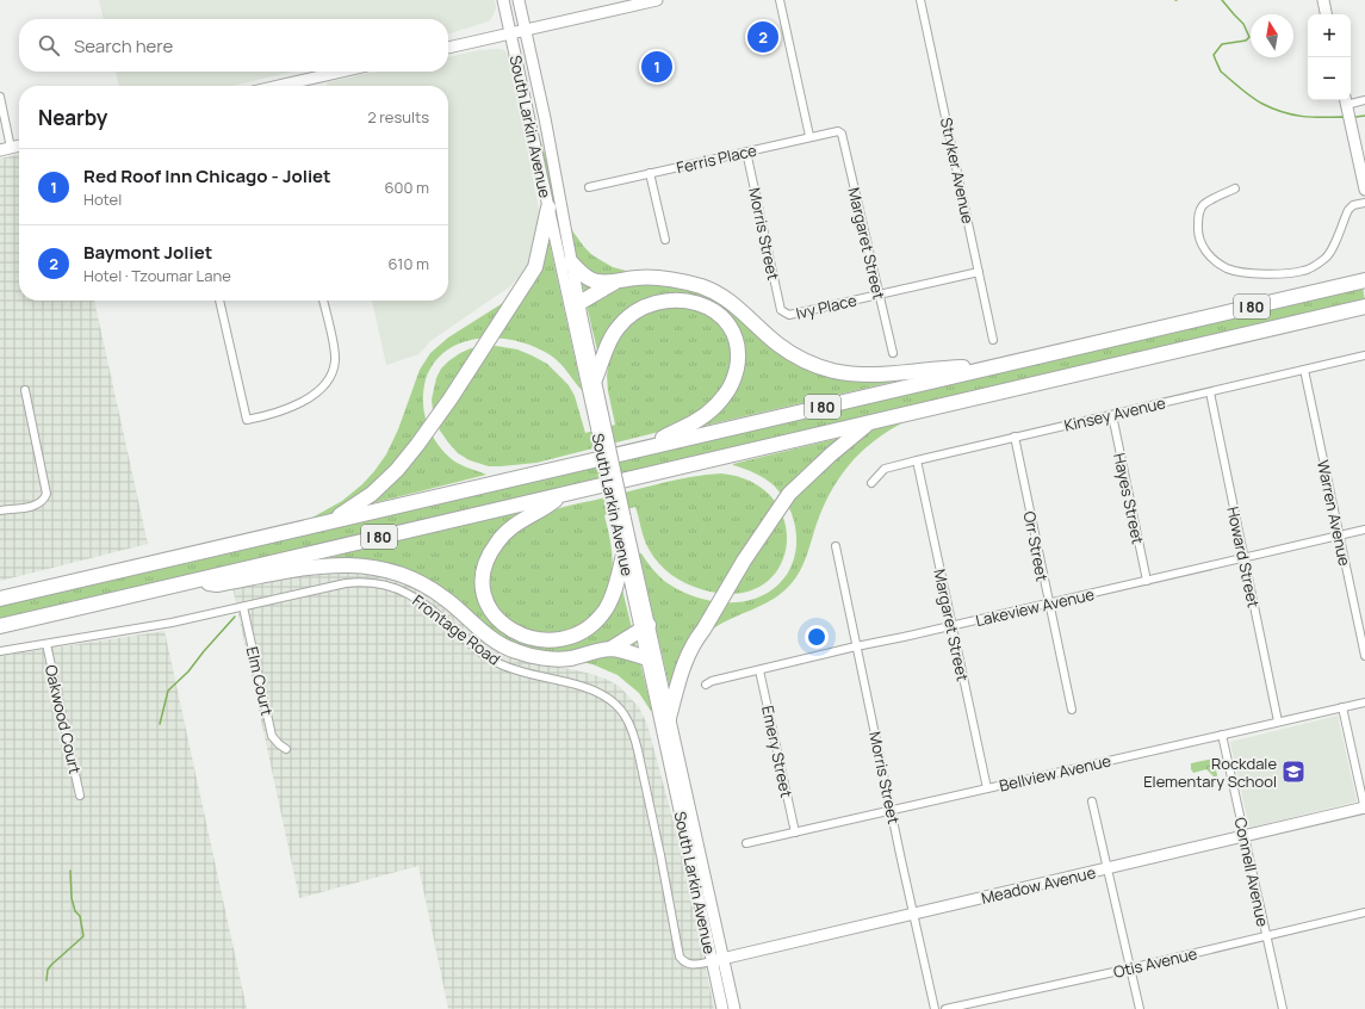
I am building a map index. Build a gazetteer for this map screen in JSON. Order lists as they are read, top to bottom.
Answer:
{
  "streets": {
    "highway": ["I 80"],
    "main road": ["South Larkin Avenue", "Meadow Avenue"],
    "street": [
      "Ferris Place",
      "Stryker Avenue",
      "Morris Street",
      "Margaret Street",
      "Ivy Place",
      "Kinsey Avenue",
      "Hayes Street",
      "Warren Avenue",
      "Orr Street",
      "Howard Street",
      "Lakeview Avenue",
      "Frontage Road",
      "Elm Court",
      "Oakwood Court",
      "Emery Street",
      "Bellview Avenue",
      "Connell Avenue",
      "Otis Avenue"
    ]
  },
  "crossings": [
    ["South Larkin Avenue", "Frontage Road"],
    ["South Larkin Avenue", "Meadow Avenue"],
    ["Ferris Place", "Morris Street"],
    ["Ferris Place", "Margaret Street"],
    ["Stryker Avenue", "Ivy Place"],
    ["Morris Street", "Ivy Place"],
    ["Morris Street", "Lakeview Avenue"],
    ["Morris Street", "Bellview Avenue"],
    ["Morris Street", "Meadow Avenue"],
    ["Margaret Street", "Ivy Place"],
    ["Margaret Street", "Kinsey Avenue"],
    ["Margaret Street", "Lakeview Avenue"],
    ["Margaret Street", "Bellview Avenue"],
    ["Kinsey Avenue", "Hayes Street"],
    ["Kinsey Avenue", "Warren Avenue"],
    ["Kinsey Avenue", "Orr Street"],
    ["Kinsey Avenue", "Howard Street"],
    ["Hayes Street", "Lakeview Avenue"],
    ["Warren Avenue", "Lakeview Avenue"],
    ["Orr Street", "Lakeview Avenue"],
    ["Howard Street", "Lakeview Avenue"],
    ["Howard Street", "Bellview Avenue"],
    ["Lakeview Avenue", "Emery Street"],
    ["Frontage Road", "Elm Court"],
    ["Frontage Road", "Oakwood Court"],
    ["Frontage Road", "Meadow Avenue"],
    ["Emery Street", "Bellview Avenue"],
    ["Bellview Avenue", "Connell Avenue"],
    ["Connell Avenue", "Meadow Avenue"],
    ["Connell Avenue", "Otis Avenue"]
  ],
  "places": {
    "school or university": ["Rockdale Elementary School"]
  },
  "north": "top",
  "page": {
    "map_buttons": ["+", "−"],
    "pins": ["2", "1"],
    "search": "Search here",
    "heading": ["Nearby", "2 results"],
    "list": [
      {
        "mark": "1",
        "name": "Red Roof Inn Chicago - Joliet",
        "note": "Hotel",
        "value": "600 m"
      },
      {
        "mark": "2",
        "name": "Baymont Joliet",
        "note": "Hotel · Tzoumar Lane",
        "value": "610 m"
      }
    ]
  }
}
